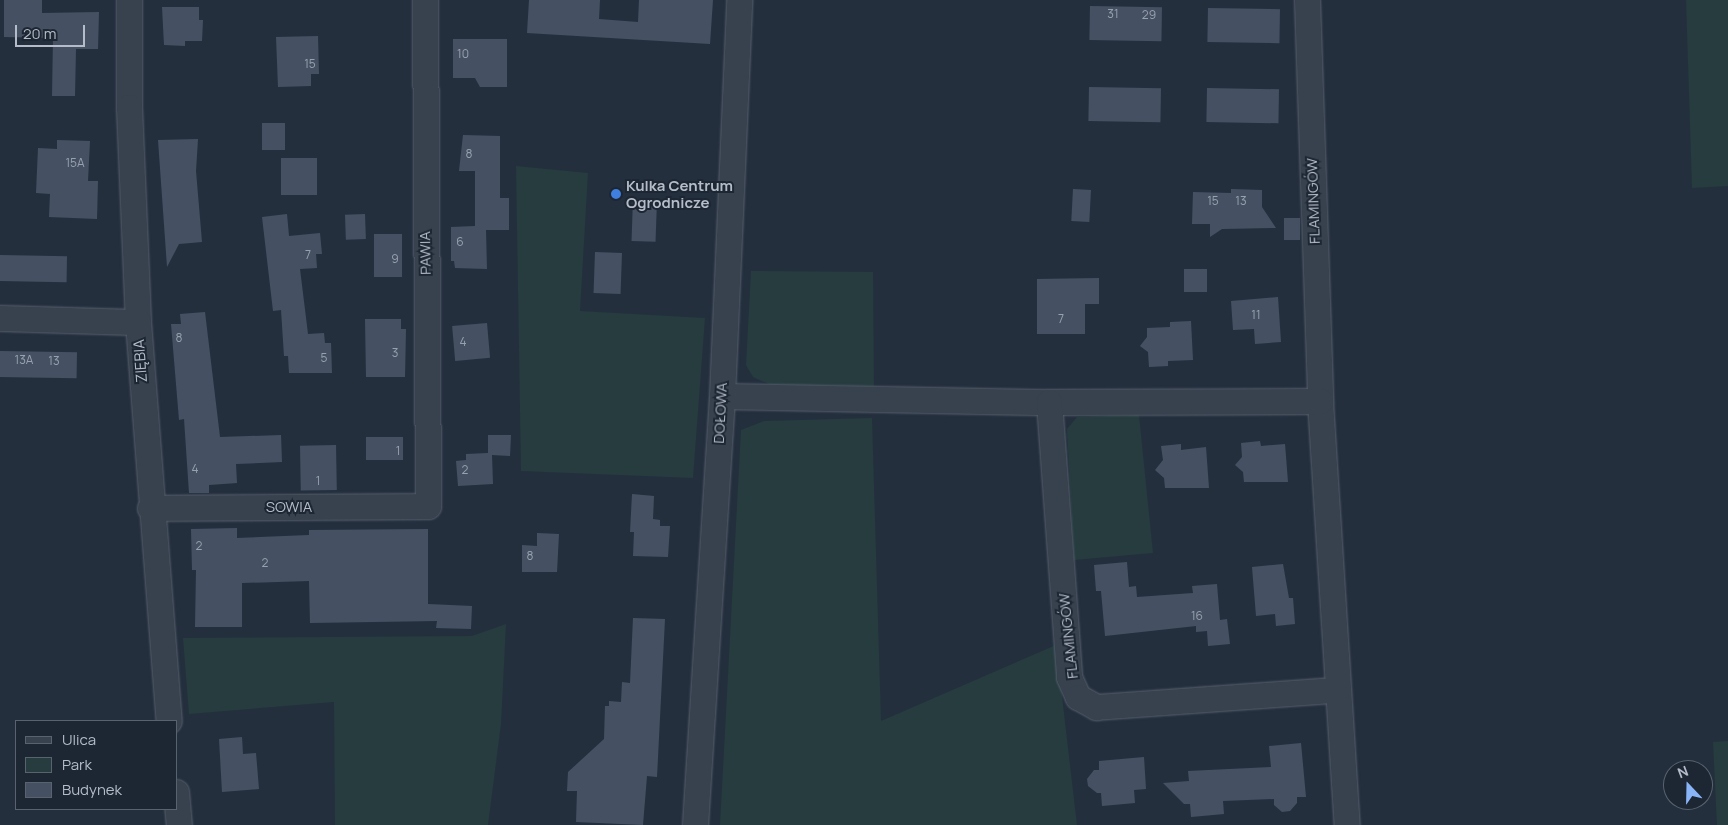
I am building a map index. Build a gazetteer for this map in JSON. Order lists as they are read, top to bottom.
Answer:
{
  "streets": {
    "street": [
      "FLAMINGÓW",
      "PAWIA",
      "ZIĘBIA",
      "DOŁOWA",
      "SOWIA"
    ]
  },
  "crossings": [
    ["PAWIA", "SOWIA"],
    ["ZIĘBIA", "SOWIA"]
  ],
  "places": ["Kulka Centrum Ogrodnicze"],
  "house_numbers": [
    "31",
    "29",
    "10",
    "15",
    "8",
    "15A",
    "15",
    "13",
    "6",
    "7",
    "9",
    "11",
    "7",
    "8",
    "4",
    "3",
    "5",
    "13A",
    "13",
    "1",
    "4",
    "2",
    "1",
    "2",
    "8",
    "2",
    "16"
  ],
  "legend": ["Ulica", "Park", "Budynek"],
  "scale_bar": "20 m",
  "north": "top"
}
